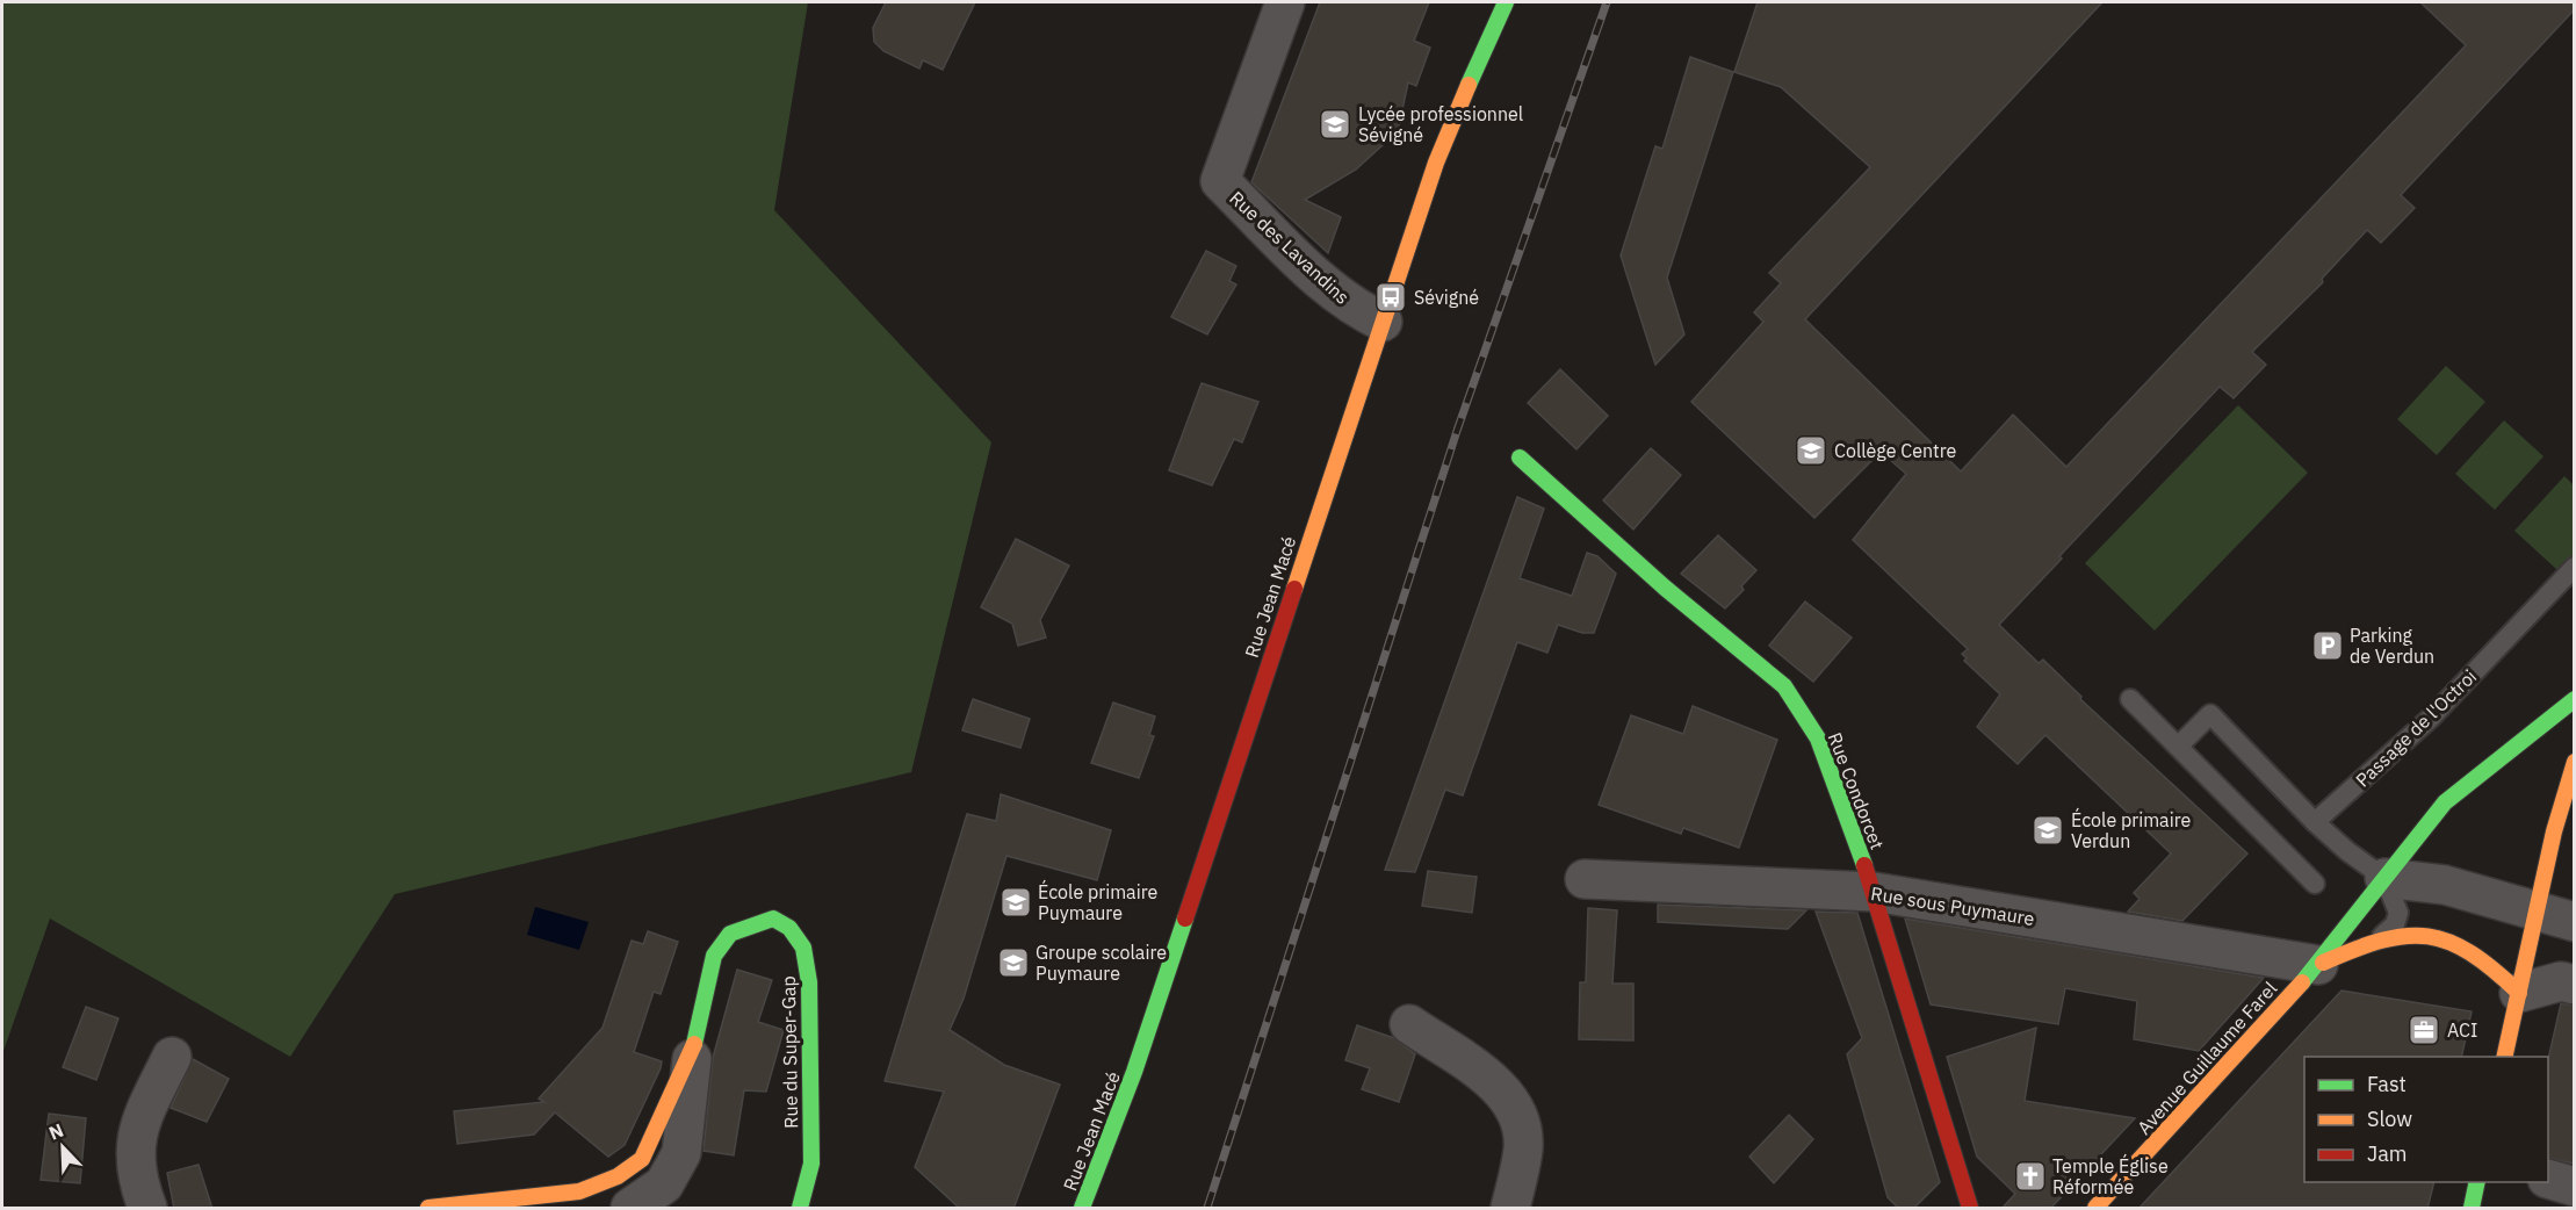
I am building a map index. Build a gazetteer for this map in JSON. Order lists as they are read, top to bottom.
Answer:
{
  "streets": {
    "main road": [
      "Rue Jean Macé",
      "Rue Condorcet",
      "Rue du Super-Gap",
      "Avenue Guillaume Farel"
    ],
    "street": ["Rue des Lavandins", "Rue sous Puymaure"],
    "lane": ["Passage de l'Octroi"]
  },
  "crossings": [
    ["Rue des Lavandins", "Rue Jean Macé"],
    ["Rue Condorcet", "Rue sous Puymaure"],
    ["Rue sous Puymaure", "Avenue Guillaume Farel"]
  ],
  "places": {
    "school or university": [
      "Lycée professionnel Sévigné",
      "Collège Centre",
      "École primaire Verdun",
      "École primaire Puymaure",
      "Groupe scolaire Puymaure"
    ],
    "bus stop": ["Sévigné"],
    "parking": ["Parking de Verdun"],
    "office": ["ACI"],
    "church": ["Temple Église Réformée"]
  },
  "legend": ["Fast", "Slow", "Jam"],
  "north": "top left"
}
